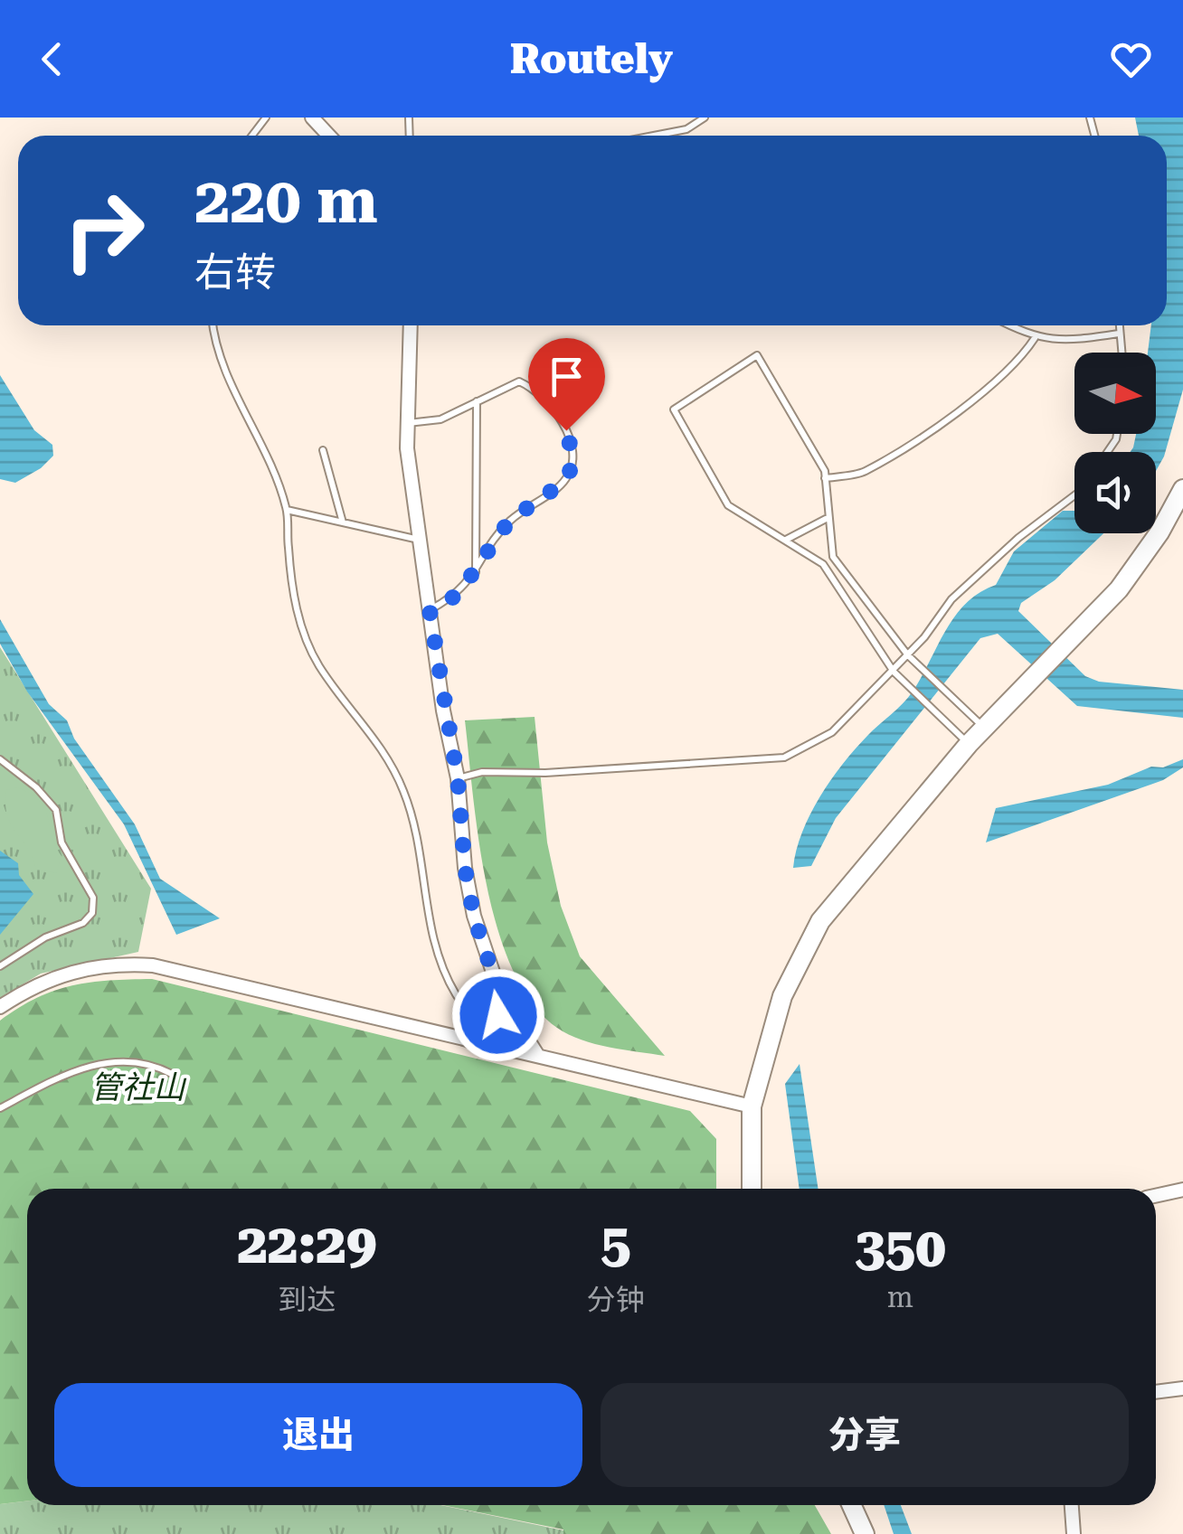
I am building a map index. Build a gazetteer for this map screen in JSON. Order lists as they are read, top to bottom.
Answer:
{
  "parks": ["管社山"],
  "north": "right",
  "page": {
    "header": "Routely",
    "turn": ["220 m", "右转"],
    "eta": [
      "22:29",
      "到达",
      "5",
      "分钟",
      "350",
      "m"
    ],
    "buttons": ["退出", "分享"]
  }
}
